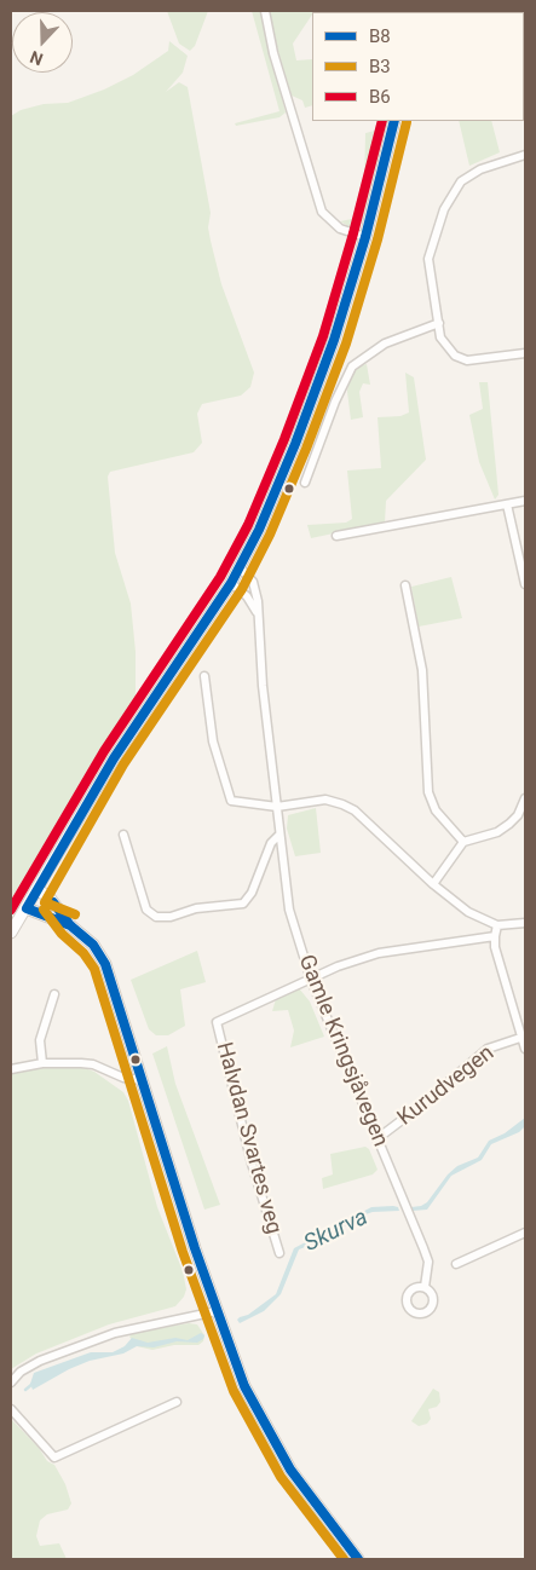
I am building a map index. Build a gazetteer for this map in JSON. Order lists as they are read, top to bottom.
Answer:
{
  "streets": {
    "street": ["Gamle Kringsjåvegen", "Kurudvegen", "Halvdan Svartes veg"]
  },
  "crossings": [
    ["Gamle Kringsjåvegen", "Kurudvegen"],
    ["Gamle Kringsjåvegen", "Halvdan Svartes veg"]
  ],
  "water": ["Skurva"],
  "lines": ["transit line B8", "transit line B6", "transit line B3"],
  "legend": ["B8", "B3", "B6"],
  "north": "bottom"
}
